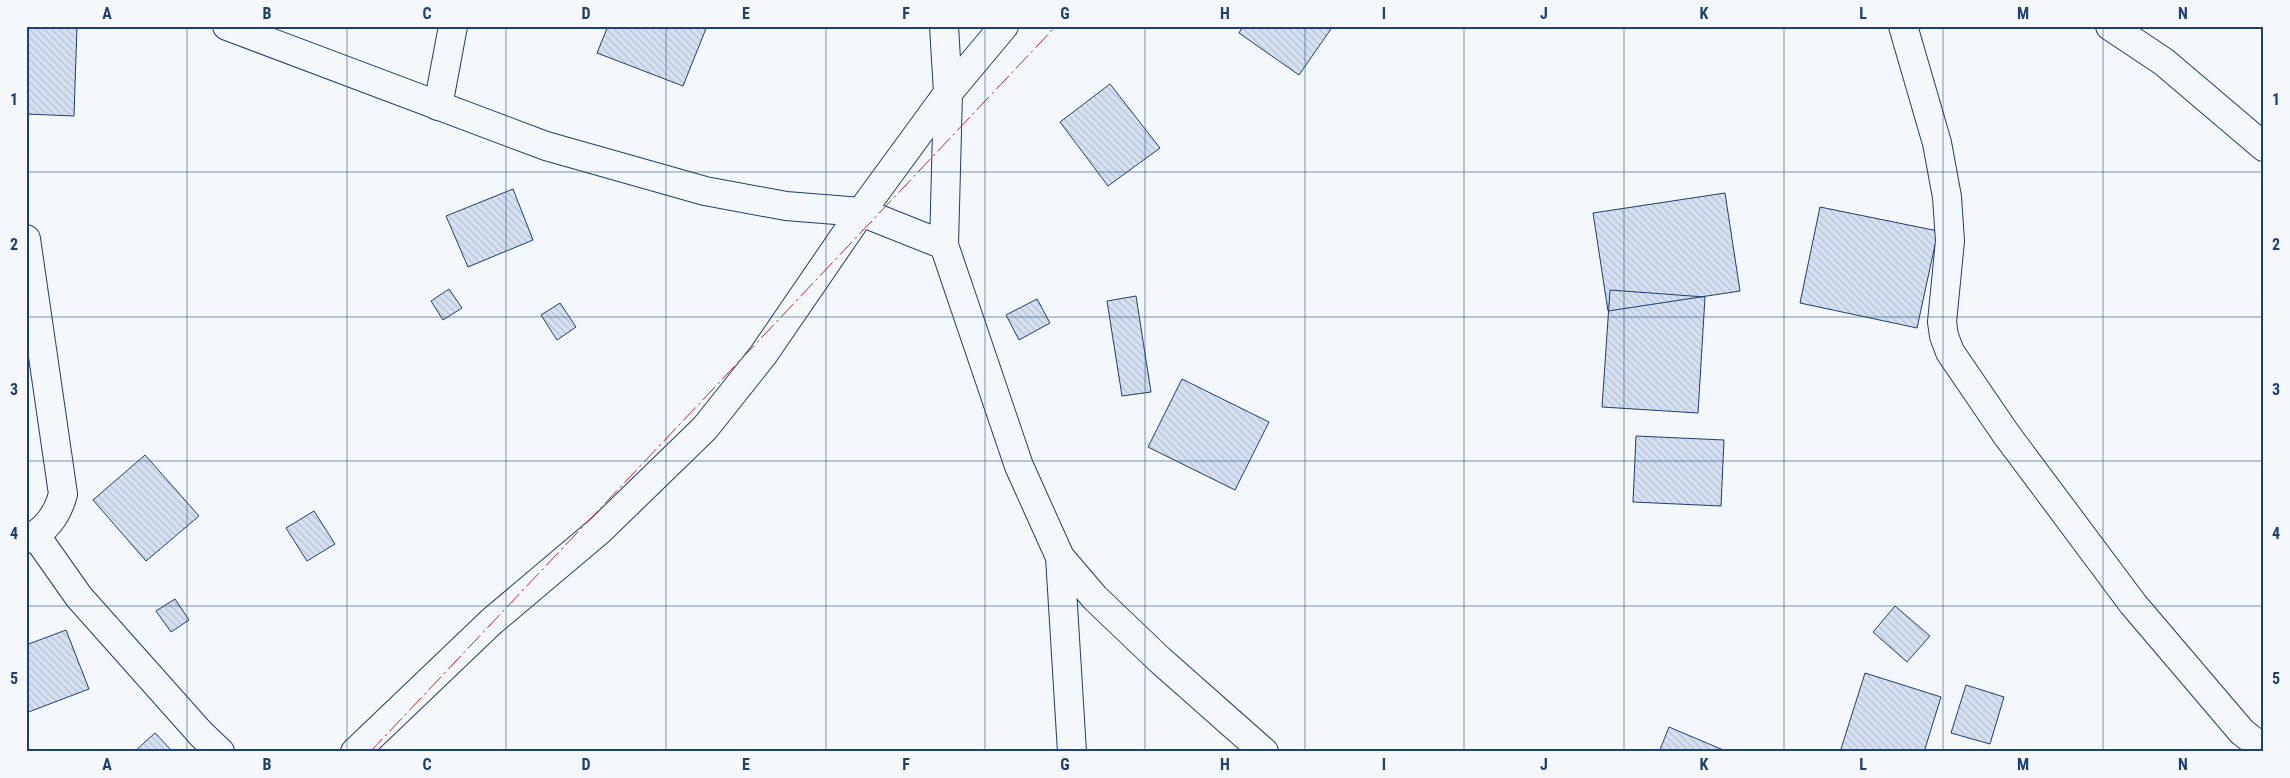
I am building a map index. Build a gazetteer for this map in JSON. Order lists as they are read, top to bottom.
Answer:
{
  "grid": {
    "columns": [
      "A",
      "B",
      "C",
      "D",
      "E",
      "F",
      "G",
      "H",
      "I",
      "J",
      "K",
      "L",
      "M",
      "N"
    ],
    "rows": [
      "1",
      "2",
      "3",
      "4",
      "5"
    ]
  }
}
